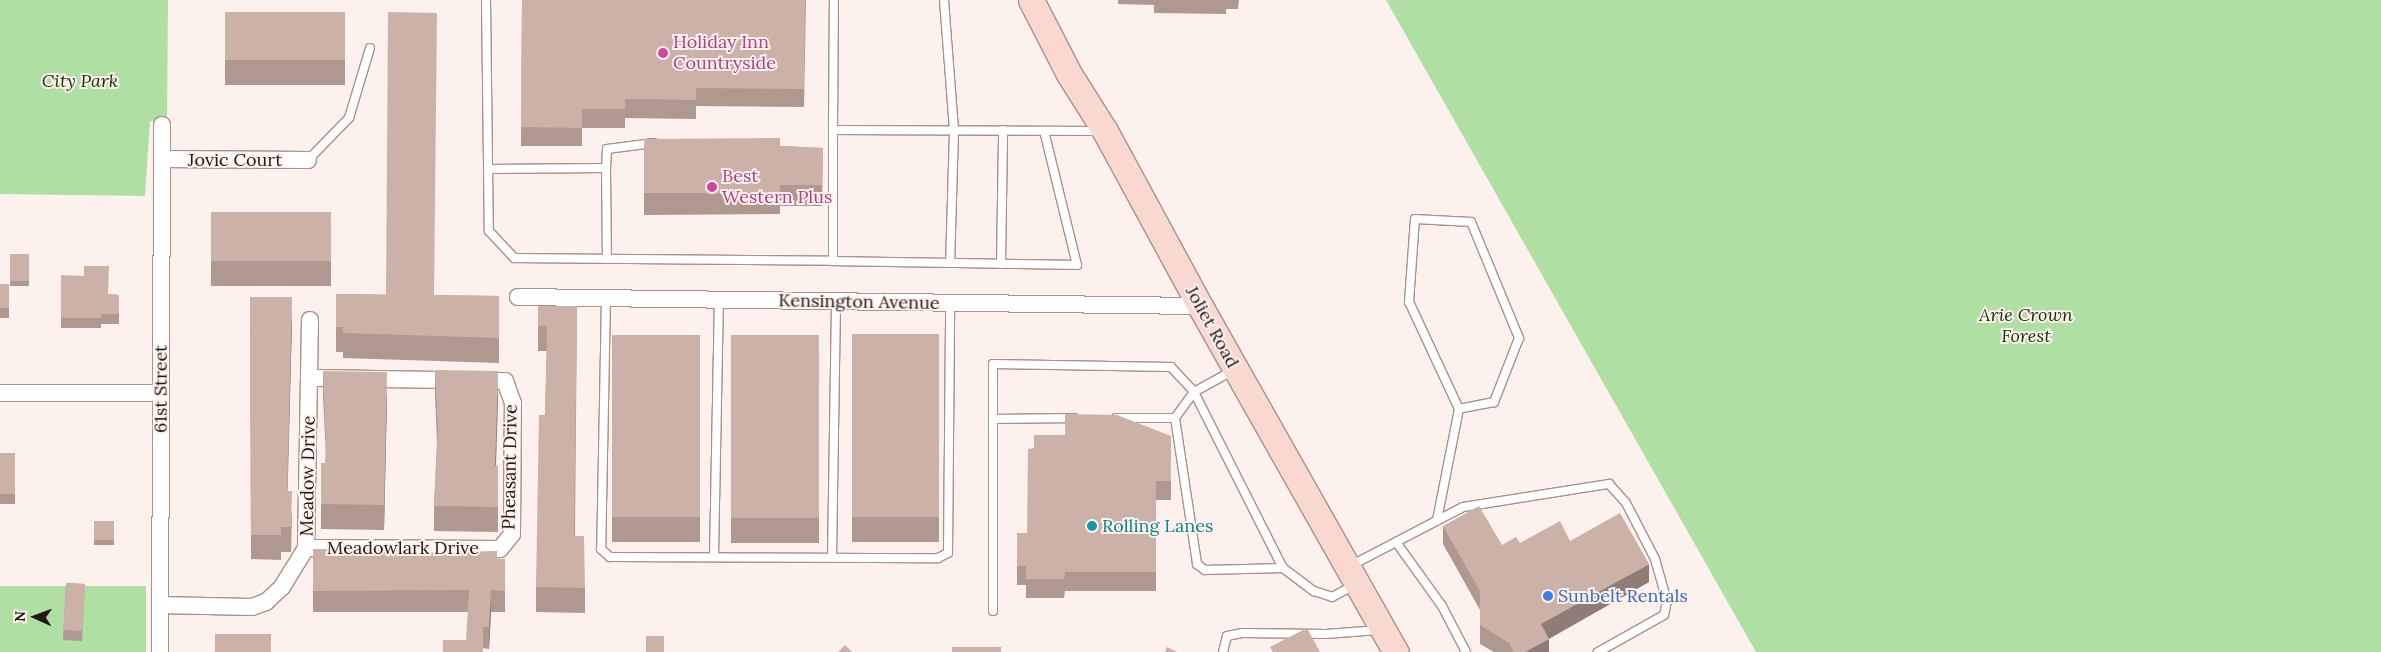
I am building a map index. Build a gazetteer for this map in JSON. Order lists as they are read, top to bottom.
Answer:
{
  "streets": {
    "main road": ["Joliet Road"],
    "street": [
      "Jovic Court",
      "Kensington Avenue",
      "61st Street",
      "Pheasant Drive",
      "Meadow Drive",
      "Meadowlark Drive"
    ]
  },
  "crossings": [
    ["Jovic Court", "61st Street"],
    ["Kensington Avenue", "Joliet Road"],
    ["61st Street", "Meadow Drive"],
    ["Pheasant Drive", "Meadow Drive"],
    ["Pheasant Drive", "Meadowlark Drive"],
    ["Meadow Drive", "Meadowlark Drive"]
  ],
  "parks": ["City Park", "Arie Crown Forest"],
  "places": [
    "Holiday Inn Countryside",
    "Best Western Plus",
    "Rolling Lanes",
    "Sunbelt Rentals"
  ],
  "north": "left"
}
